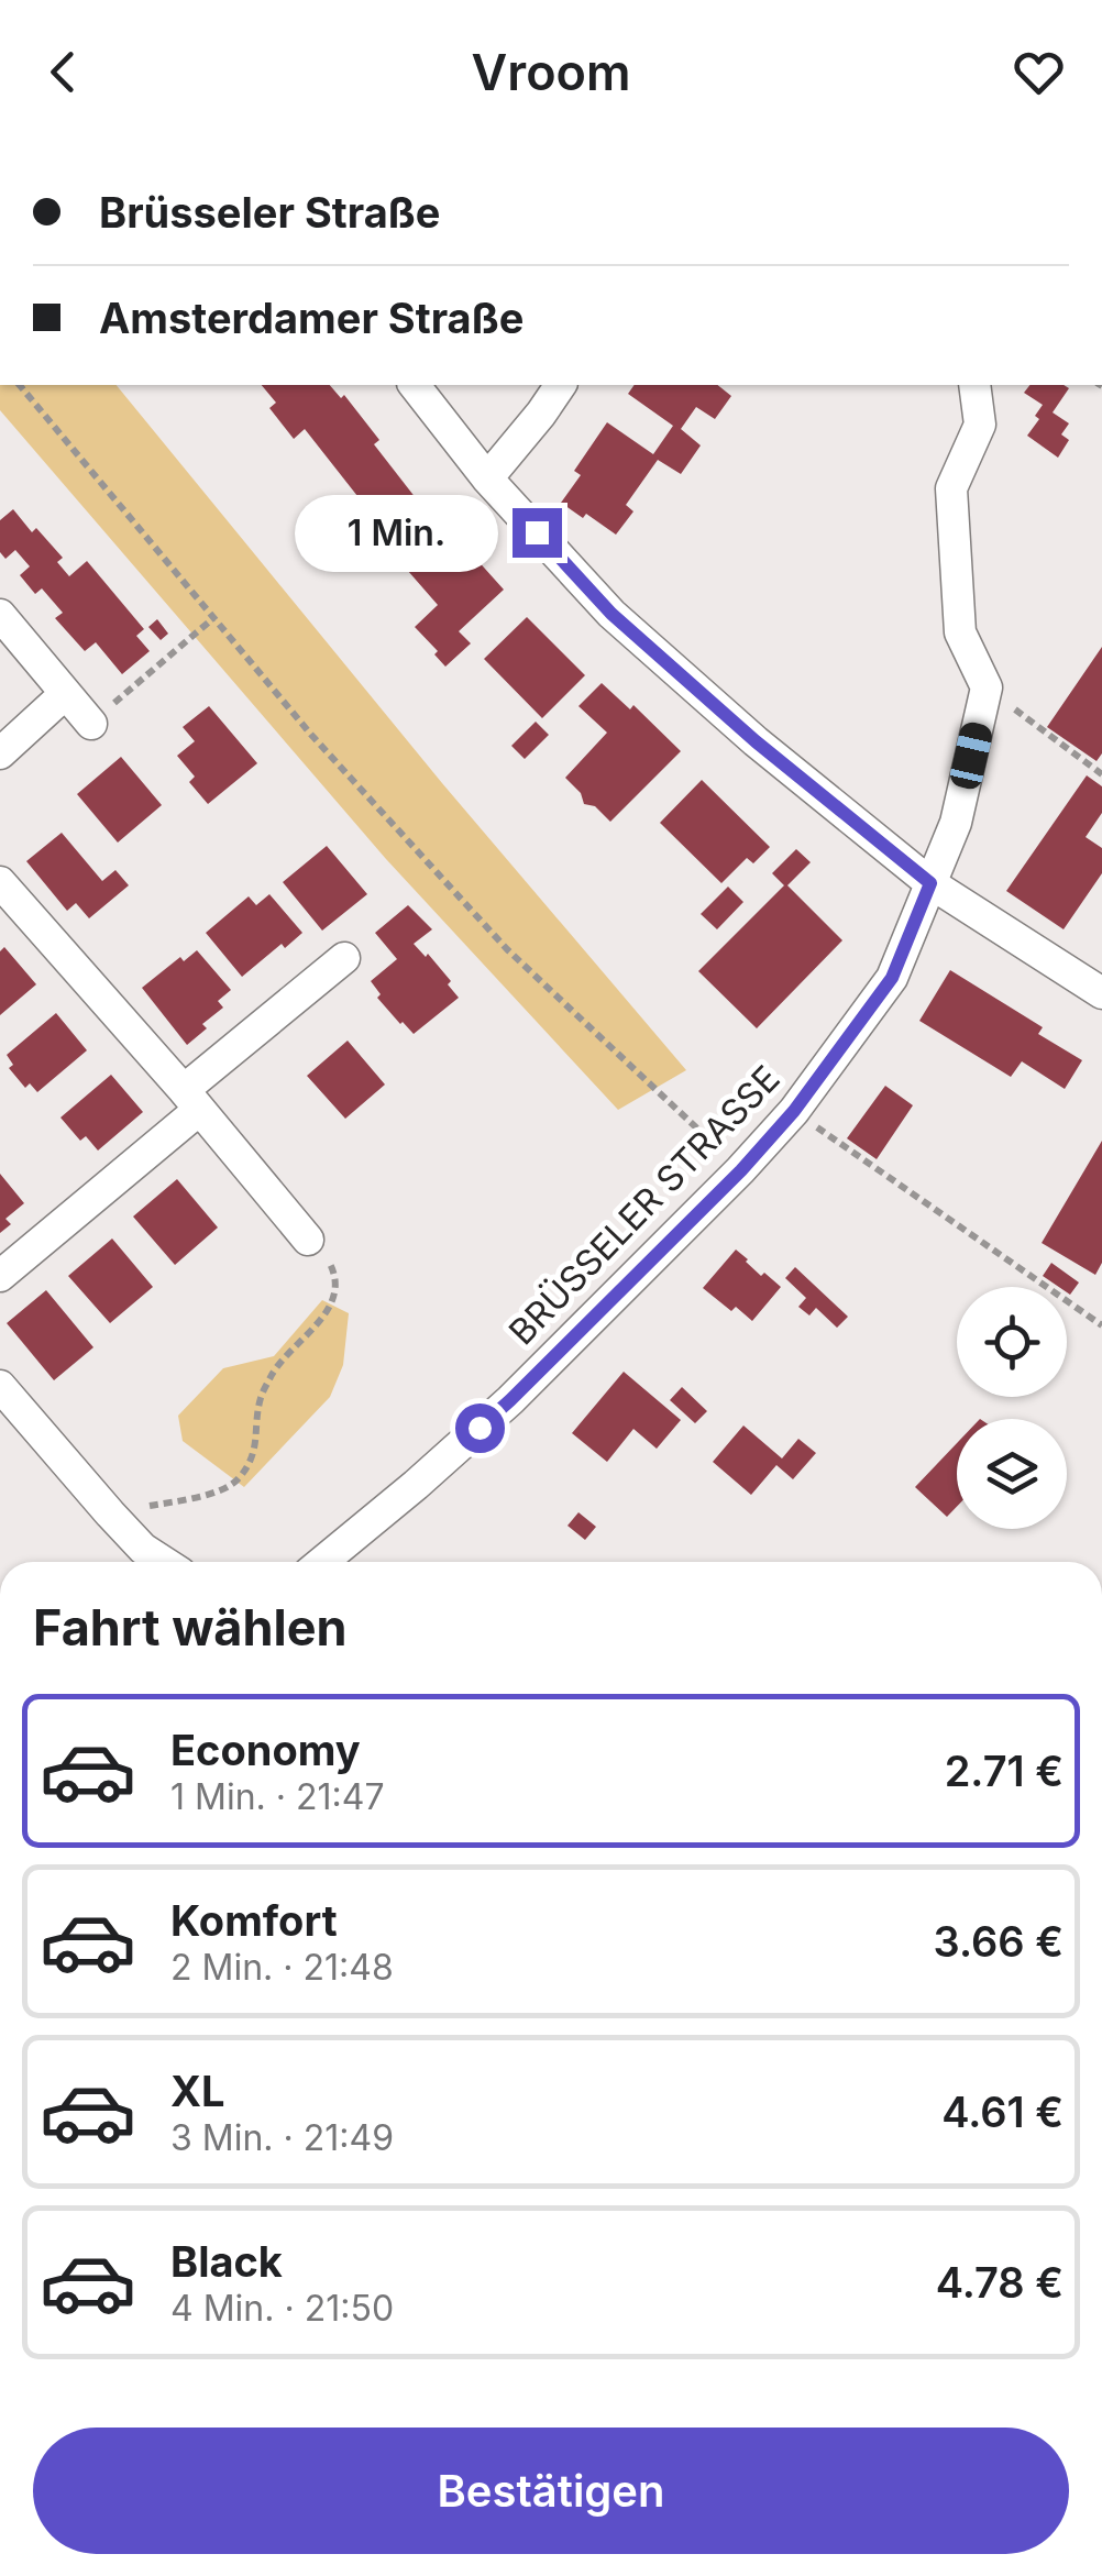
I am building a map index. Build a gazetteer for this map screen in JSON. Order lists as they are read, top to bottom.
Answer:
{
  "streets": {
    "street": ["BRÜSSELER STRASSE"]
  },
  "page": {
    "header": "Vroom",
    "banner": ["Brüsseler Straße", "Amsterdamer Straße"],
    "bubble": "1 Min.",
    "heading": "Fahrt wählen",
    "list": [
      {
        "name": "Economy",
        "note": "1 Min. · 21:47",
        "value": "2.71 €"
      },
      {
        "name": "Komfort",
        "note": "2 Min. · 21:48",
        "value": "3.66 €"
      },
      {
        "name": "XL",
        "note": "3 Min. · 21:49",
        "value": "4.61 €"
      },
      {
        "name": "Black",
        "note": "4 Min. · 21:50",
        "value": "4.78 €"
      }
    ],
    "buttons": "Bestätigen"
  }
}
